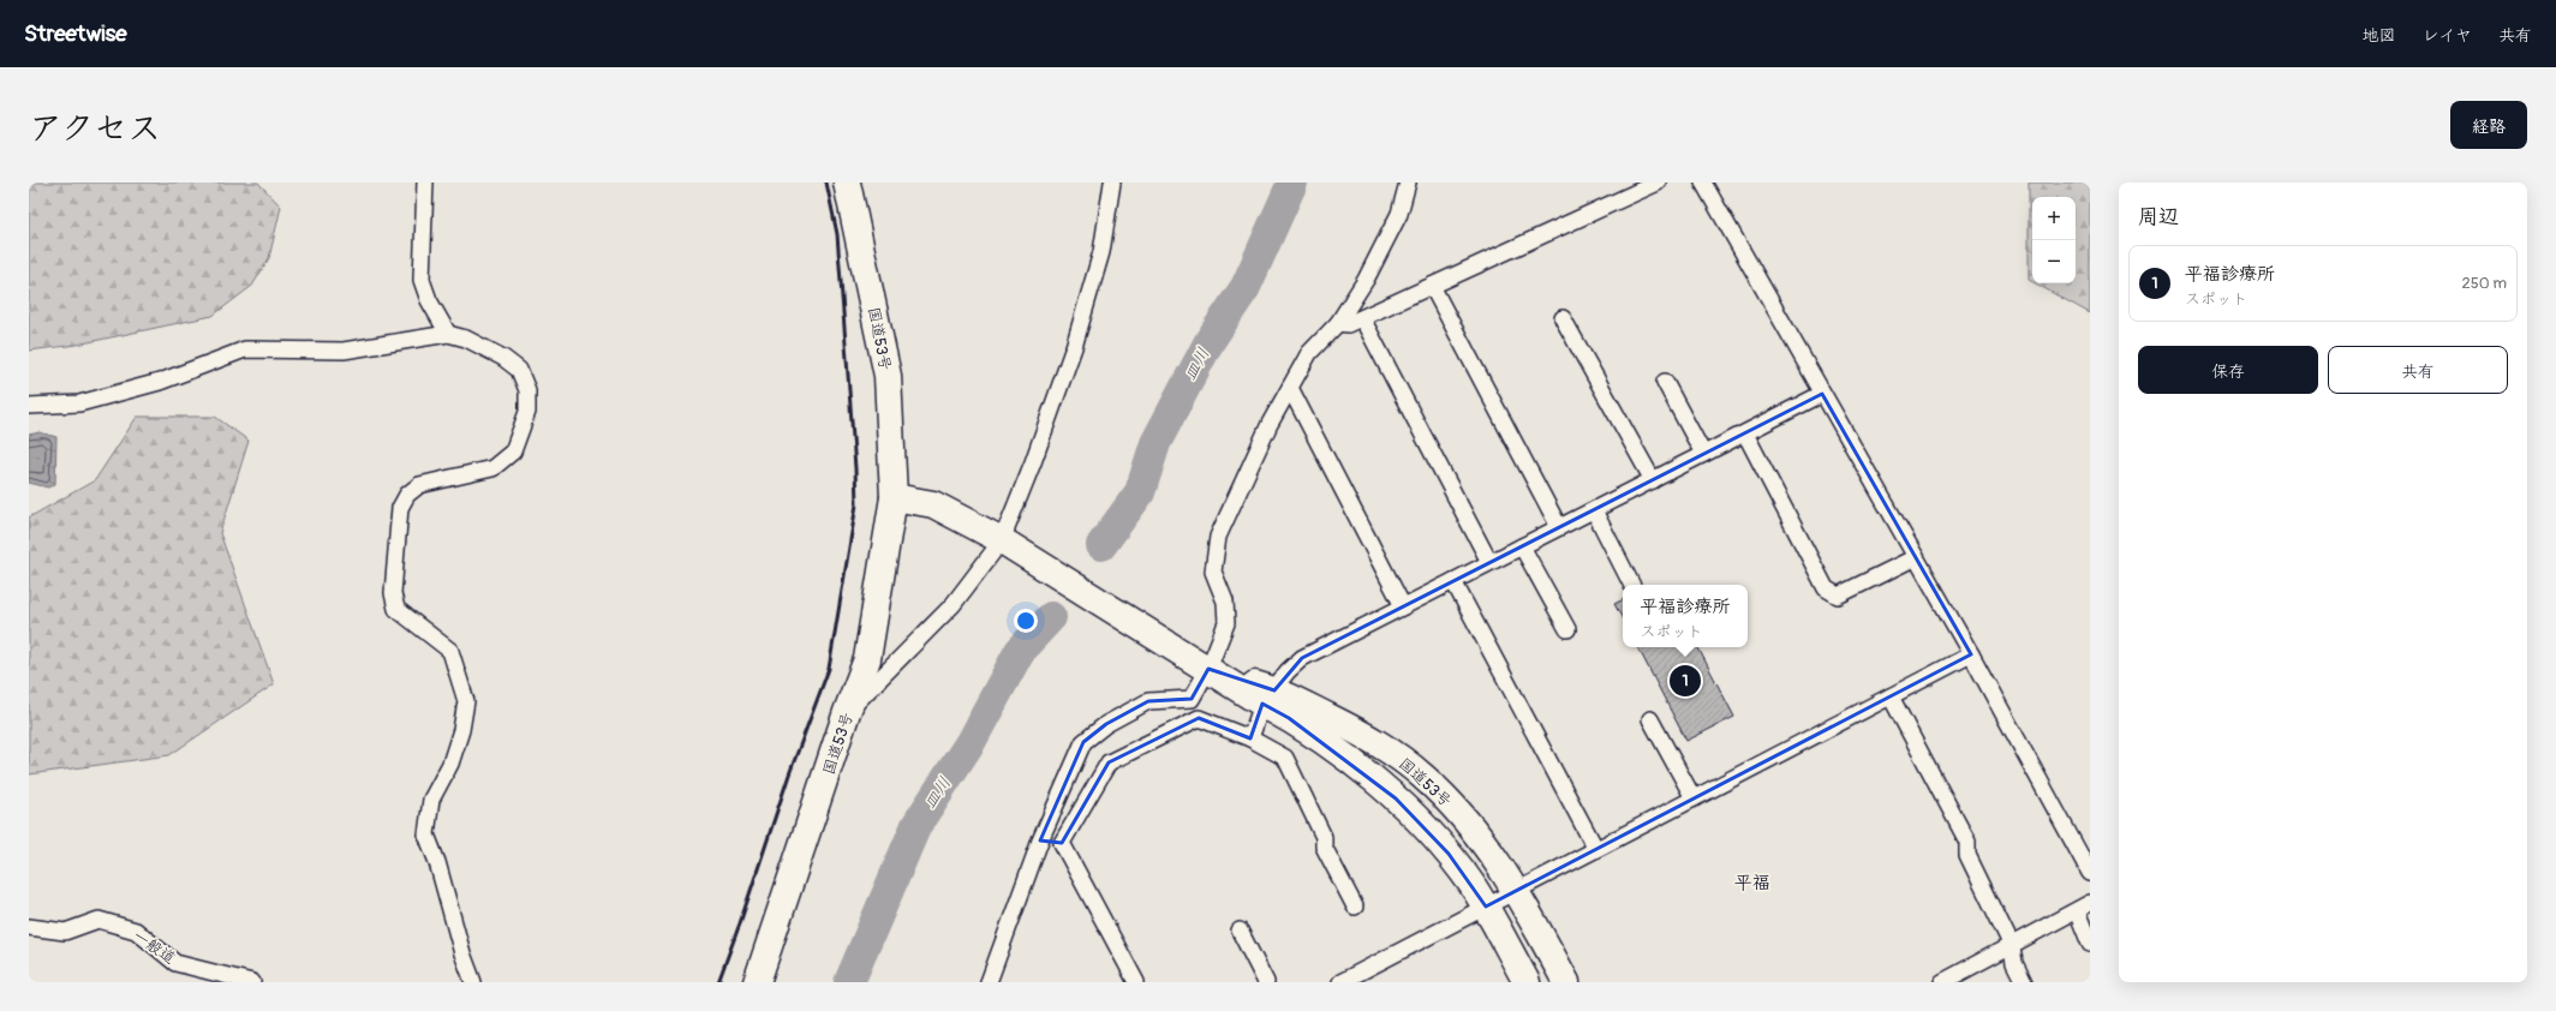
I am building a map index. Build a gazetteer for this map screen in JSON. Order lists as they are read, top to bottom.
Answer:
{
  "streets": {
    "highway": ["国道53号"],
    "street": ["一般道"]
  },
  "districts": ["平福"],
  "water": ["皿川"],
  "page": {
    "header": "Streetwise",
    "nav": ["地図", "レイヤ", "共有"],
    "title": "アクセス",
    "buttons": [
      "経路",
      ["保存", "共有"]
    ],
    "heading": "周辺",
    "map_buttons": ["+", "−"],
    "list": [
      {
        "mark": "1",
        "name": "平福診療所",
        "note": "スポット",
        "value": "250 m"
      }
    ],
    "popup": ["平福診療所", "スポット"],
    "pins": "1"
  }
}
